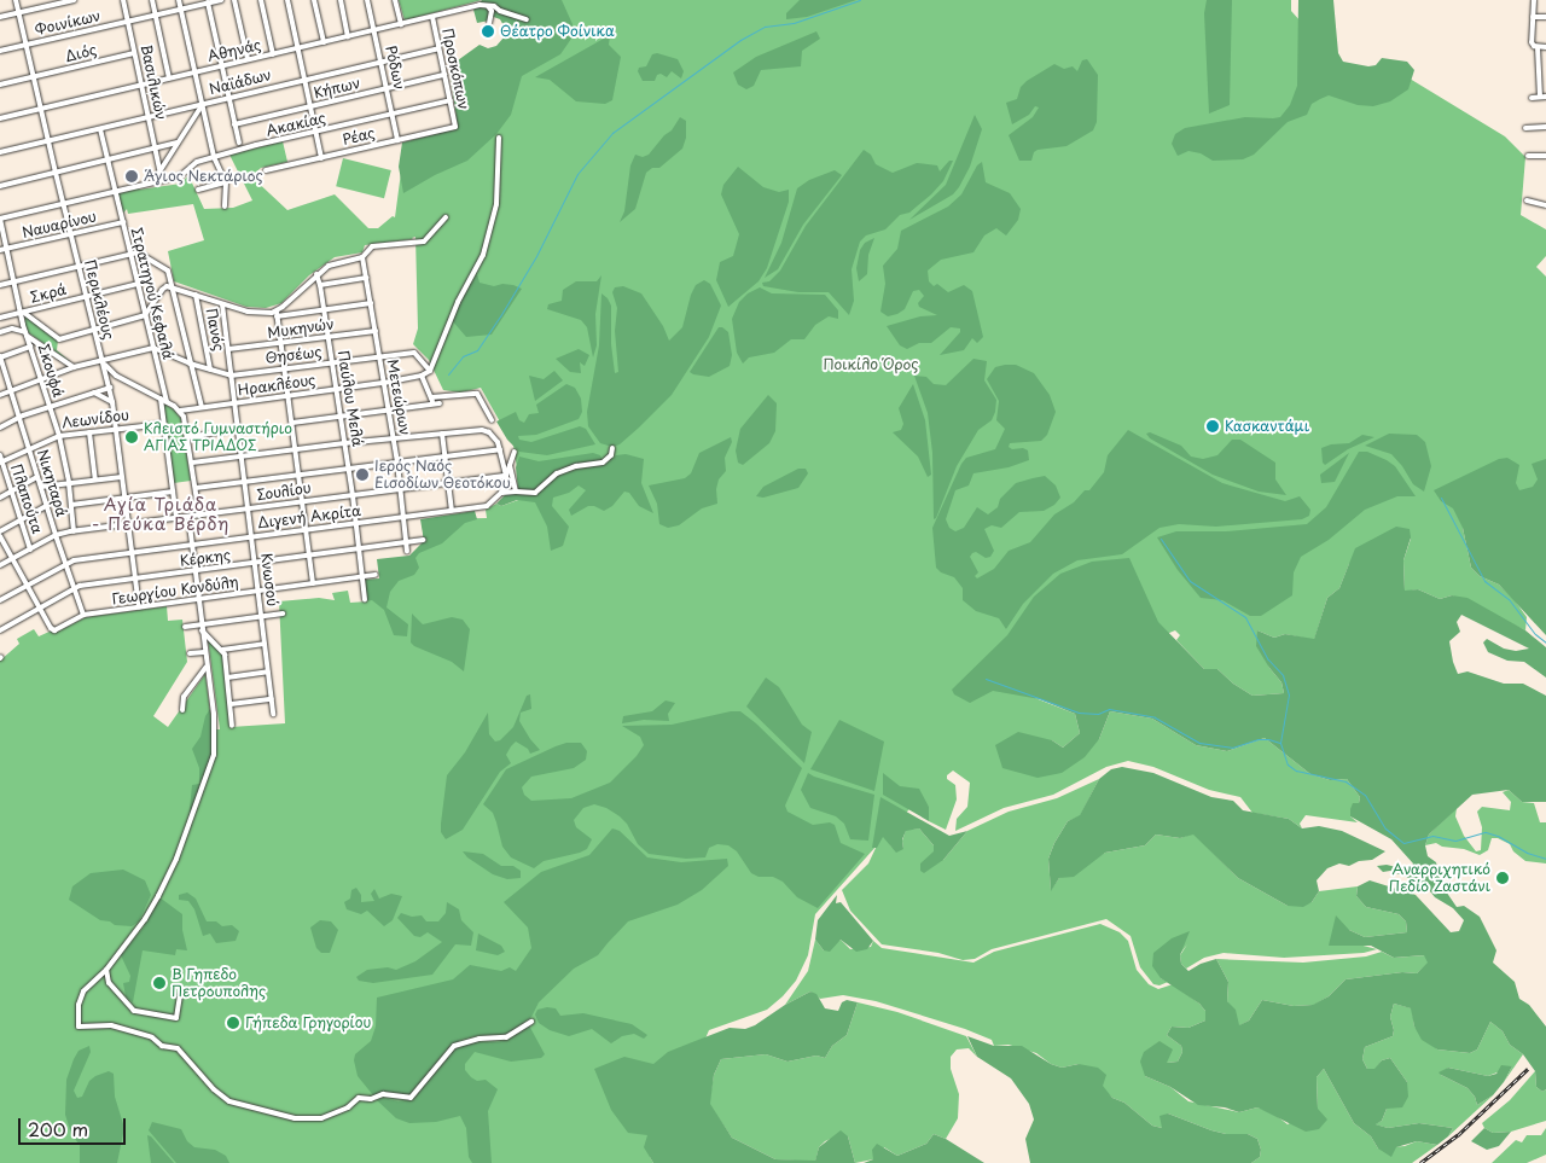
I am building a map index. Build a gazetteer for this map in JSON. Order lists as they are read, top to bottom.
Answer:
{
  "streets": {
    "street": [
      "Φοινίκων",
      "Αθηνάς",
      "Διός",
      "Ρόδων",
      "Προσκόπων",
      "Βασιλικών",
      "Ναϊάδων",
      "Κήπων",
      "Ακακίας",
      "Ρέας",
      "Ναυαρίνου",
      "Σκρά",
      "Στρατηγού Κεφαλά",
      "Περικλέους",
      "Μυκηνών",
      "Πανός",
      "Θησέως",
      "Σκουφά",
      "Ηρακλέους",
      "Μετεώρων",
      "Παύλου Μελά",
      "Λεωνίδου",
      "Νικηταρά",
      "Σουλίου",
      "Πλαπούτα",
      "Διγενή Ακρίτα",
      "Κέρκης",
      "Κνωσού",
      "Γεωργίου Κονδύλη"
    ]
  },
  "crossings": [
    ["Φοινίκων", "Βασιλικών"],
    ["Φοινίκων", "Περικλέους"],
    ["Αθηνάς", "Ρόδων"],
    ["Αθηνάς", "Προσκόπων"],
    ["Αθηνάς", "Βασιλικών"],
    ["Αθηνάς", "Περικλέους"],
    ["Διός", "Βασιλικών"],
    ["Διός", "Περικλέους"],
    ["Ρόδων", "Ναϊάδων"],
    ["Ρόδων", "Κήπων"],
    ["Ρόδων", "Ακακίας"],
    ["Ρόδων", "Ρέας"],
    ["Προσκόπων", "Ναϊάδων"],
    ["Προσκόπων", "Κήπων"],
    ["Προσκόπων", "Ακακίας"],
    ["Προσκόπων", "Ρέας"],
    ["Βασιλικών", "Ναϊάδων"],
    ["Ναϊάδων", "Στρατηγού Κεφαλά"],
    ["Ναϊάδων", "Περικλέους"],
    ["Ακακίας", "Στρατηγού Κεφαλά"],
    ["Ακακίας", "Περικλέους"],
    ["Ακακίας", "Σκουφά"],
    ["Ναυαρίνου", "Στρατηγού Κεφαλά"],
    ["Ναυαρίνου", "Περικλέους"],
    ["Ναυαρίνου", "Σκουφά"],
    ["Σκρά", "Στρατηγού Κεφαλά"],
    ["Σκρά", "Περικλέους"],
    ["Σκρά", "Σκουφά"],
    ["Στρατηγού Κεφαλά", "Θησέως"],
    ["Περικλέους", "Λεωνίδου"],
    ["Περικλέους", "Σουλίου"],
    ["Περικλέους", "Διγενή Ακρίτα"],
    ["Περικλέους", "Κέρκης"],
    ["Περικλέους", "Γεωργίου Κονδύλη"],
    ["Μυκηνών", "Μετεώρων"],
    ["Μυκηνών", "Παύλου Μελά"],
    ["Μυκηνών", "Κνωσού"],
    ["Πανός", "Θησέως"],
    ["Θησέως", "Ηρακλέους"],
    ["Θησέως", "Μετεώρων"],
    ["Θησέως", "Παύλου Μελά"],
    ["Θησέως", "Κνωσού"],
    ["Σκουφά", "Λεωνίδου"],
    ["Σκουφά", "Σουλίου"],
    ["Ηρακλέους", "Μετεώρων"],
    ["Ηρακλέους", "Παύλου Μελά"],
    ["Ηρακλέους", "Κνωσού"],
    ["Μετεώρων", "Σουλίου"],
    ["Μετεώρων", "Διγενή Ακρίτα"],
    ["Μετεώρων", "Κέρκης"],
    ["Παύλου Μελά", "Σουλίου"],
    ["Παύλου Μελά", "Διγενή Ακρίτα"],
    ["Παύλου Μελά", "Κέρκης"],
    ["Παύλου Μελά", "Γεωργίου Κονδύλη"],
    ["Λεωνίδου", "Νικηταρά"],
    ["Λεωνίδου", "Πλαπούτα"],
    ["Νικηταρά", "Σουλίου"],
    ["Νικηταρά", "Διγενή Ακρίτα"],
    ["Νικηταρά", "Κέρκης"],
    ["Νικηταρά", "Γεωργίου Κονδύλη"],
    ["Σουλίου", "Πλαπούτα"],
    ["Σουλίου", "Κνωσού"],
    ["Διγενή Ακρίτα", "Κνωσού"],
    ["Κέρκης", "Κνωσού"],
    ["Κέρκης", "Γεωργίου Κονδύλη"],
    ["Κνωσού", "Γεωργίου Κονδύλη"]
  ],
  "districts": ["Αγία Τριάδα - Πεύκα Βέρδη"],
  "parks": ["Ποικίλο Όρος"],
  "places": [
    "Θέατρο Φοίνικα",
    "Άγιος Νεκτάριος",
    "Κασκαντάμι",
    "Κλειστό Γυμναστήριο ΑΓΙΑΣ ΤΡΙΑΔΟΣ",
    "Ιερός Ναός Εισοδίων Θεοτόκου",
    "Αναρριχητικό Πεδίο Ζαστάνι",
    "Β Γηπεδο Πετρουπολης",
    "Γήπεδα Γρηγορίου"
  ],
  "scale_bar": "200 m"
}
